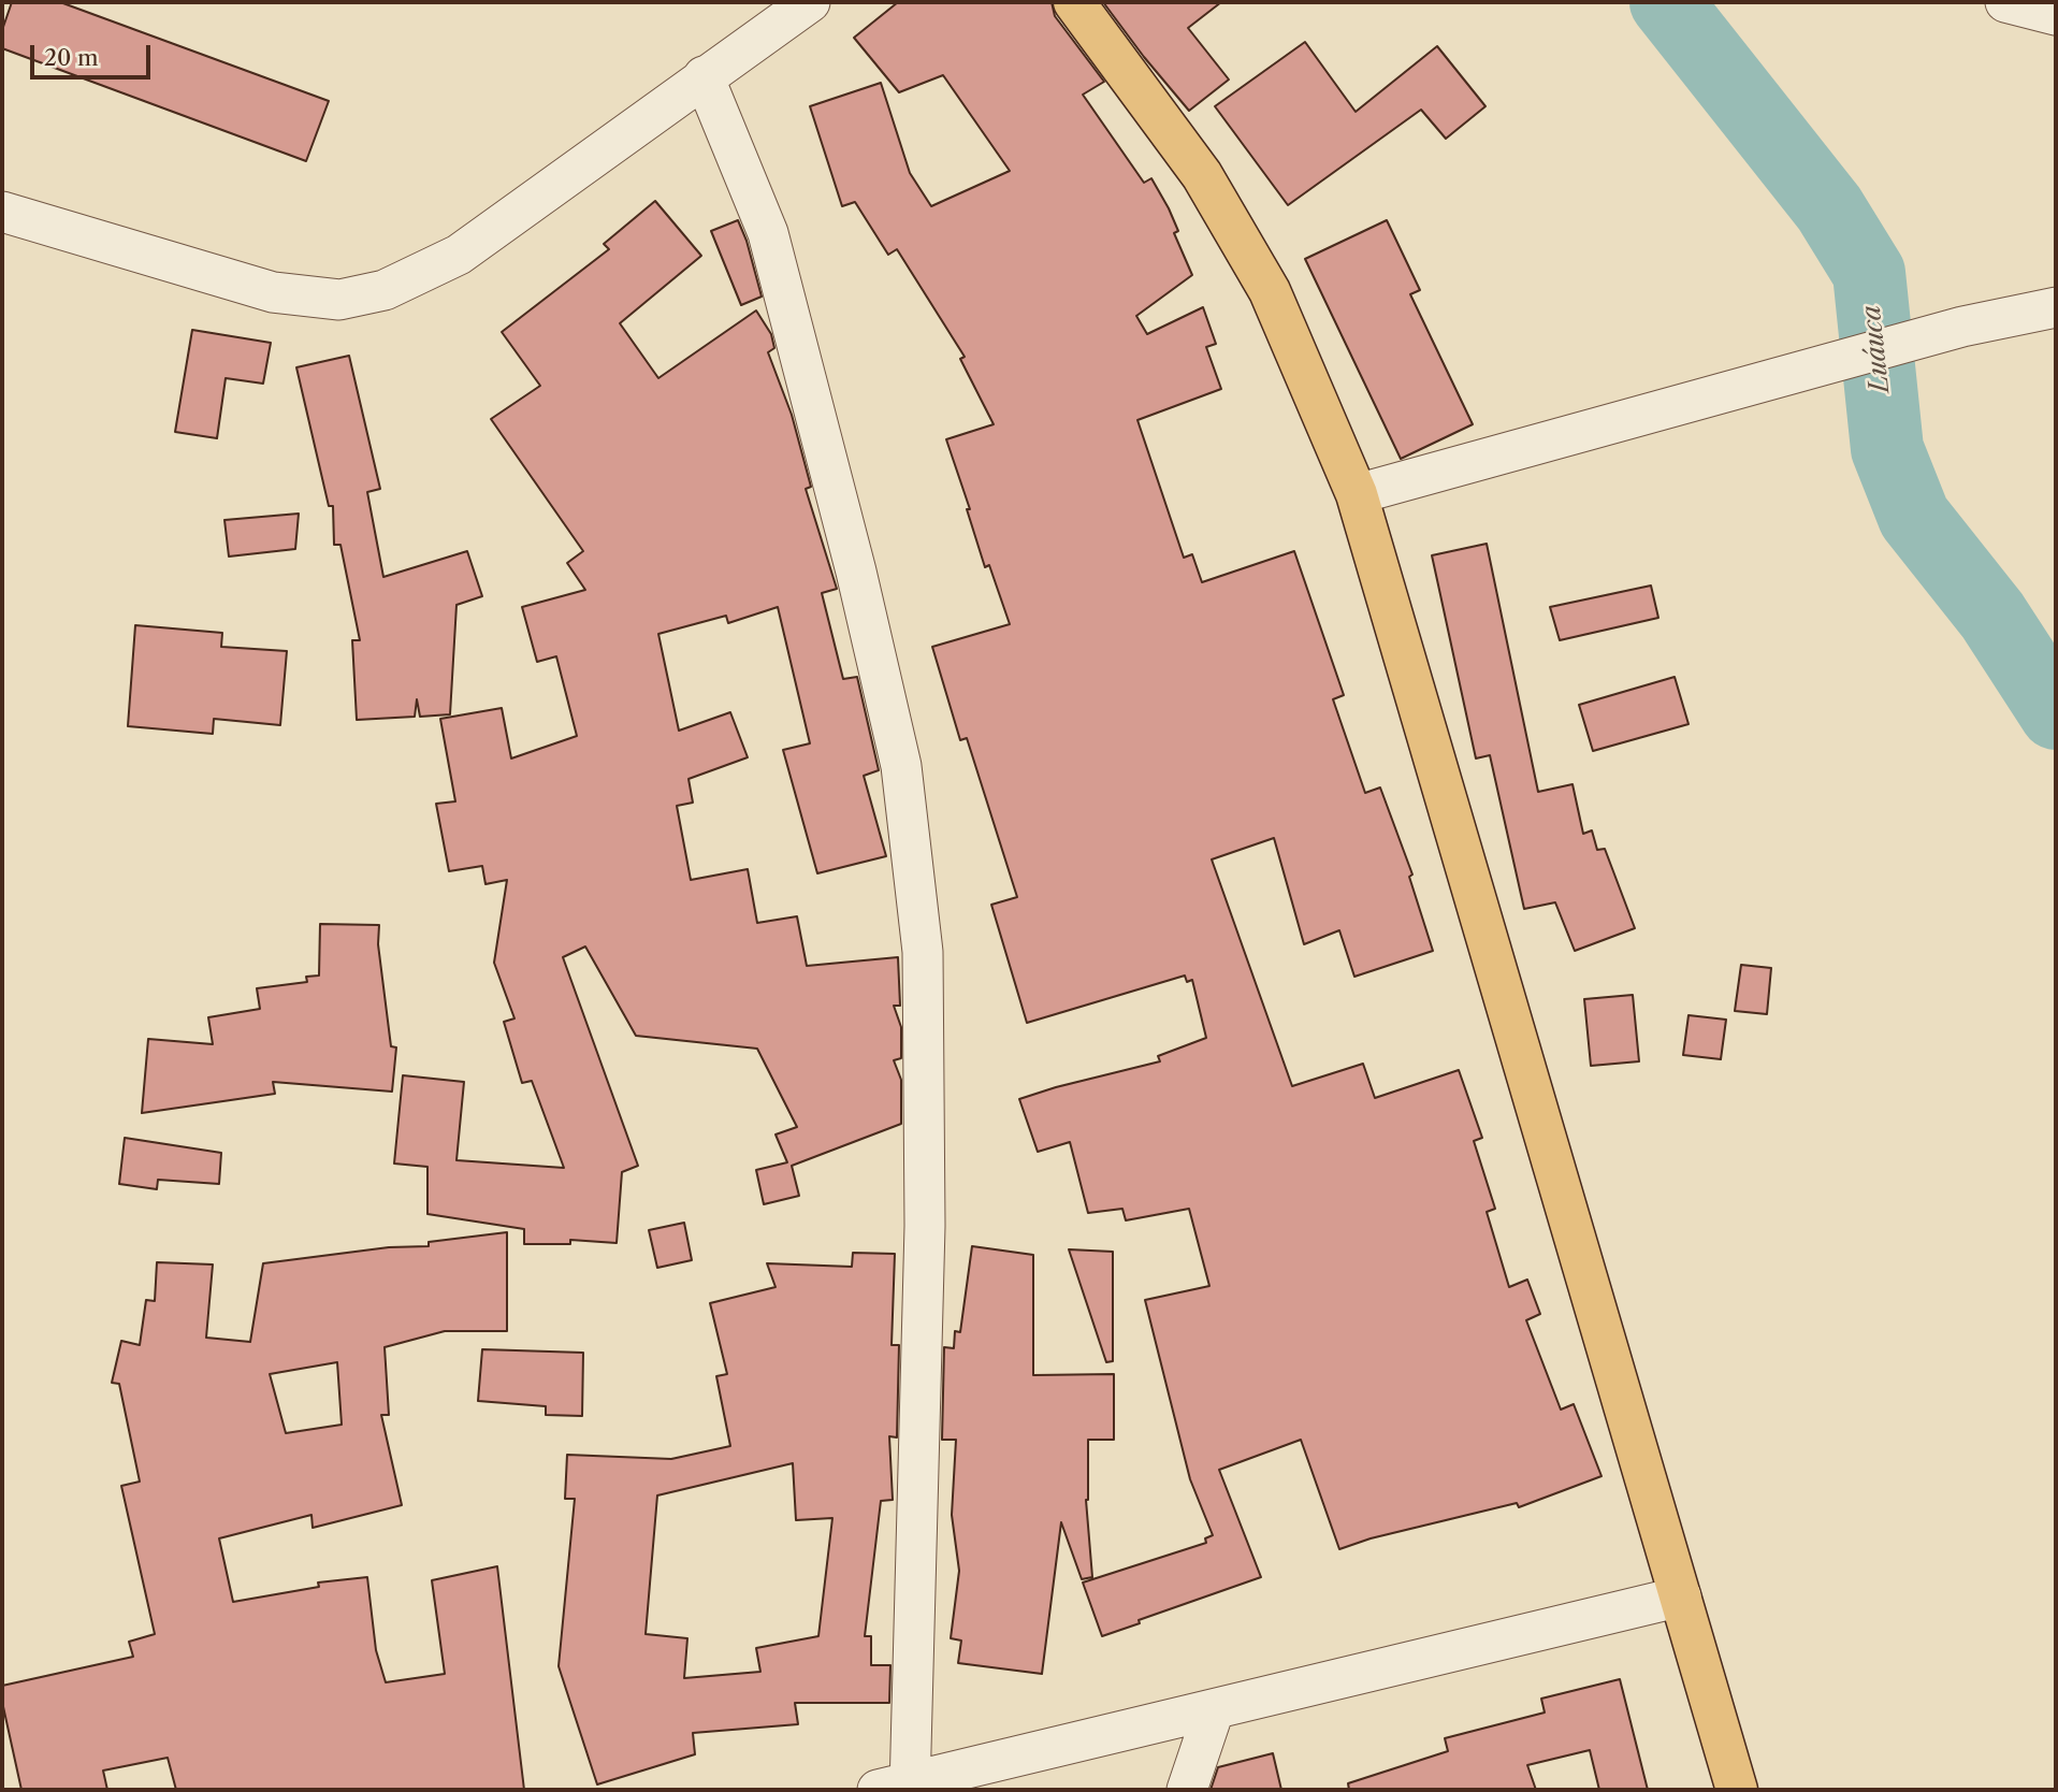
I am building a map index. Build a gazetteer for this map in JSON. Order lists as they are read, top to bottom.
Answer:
{
  "water": ["Luáuca"],
  "scale_bar": "20 m"
}
